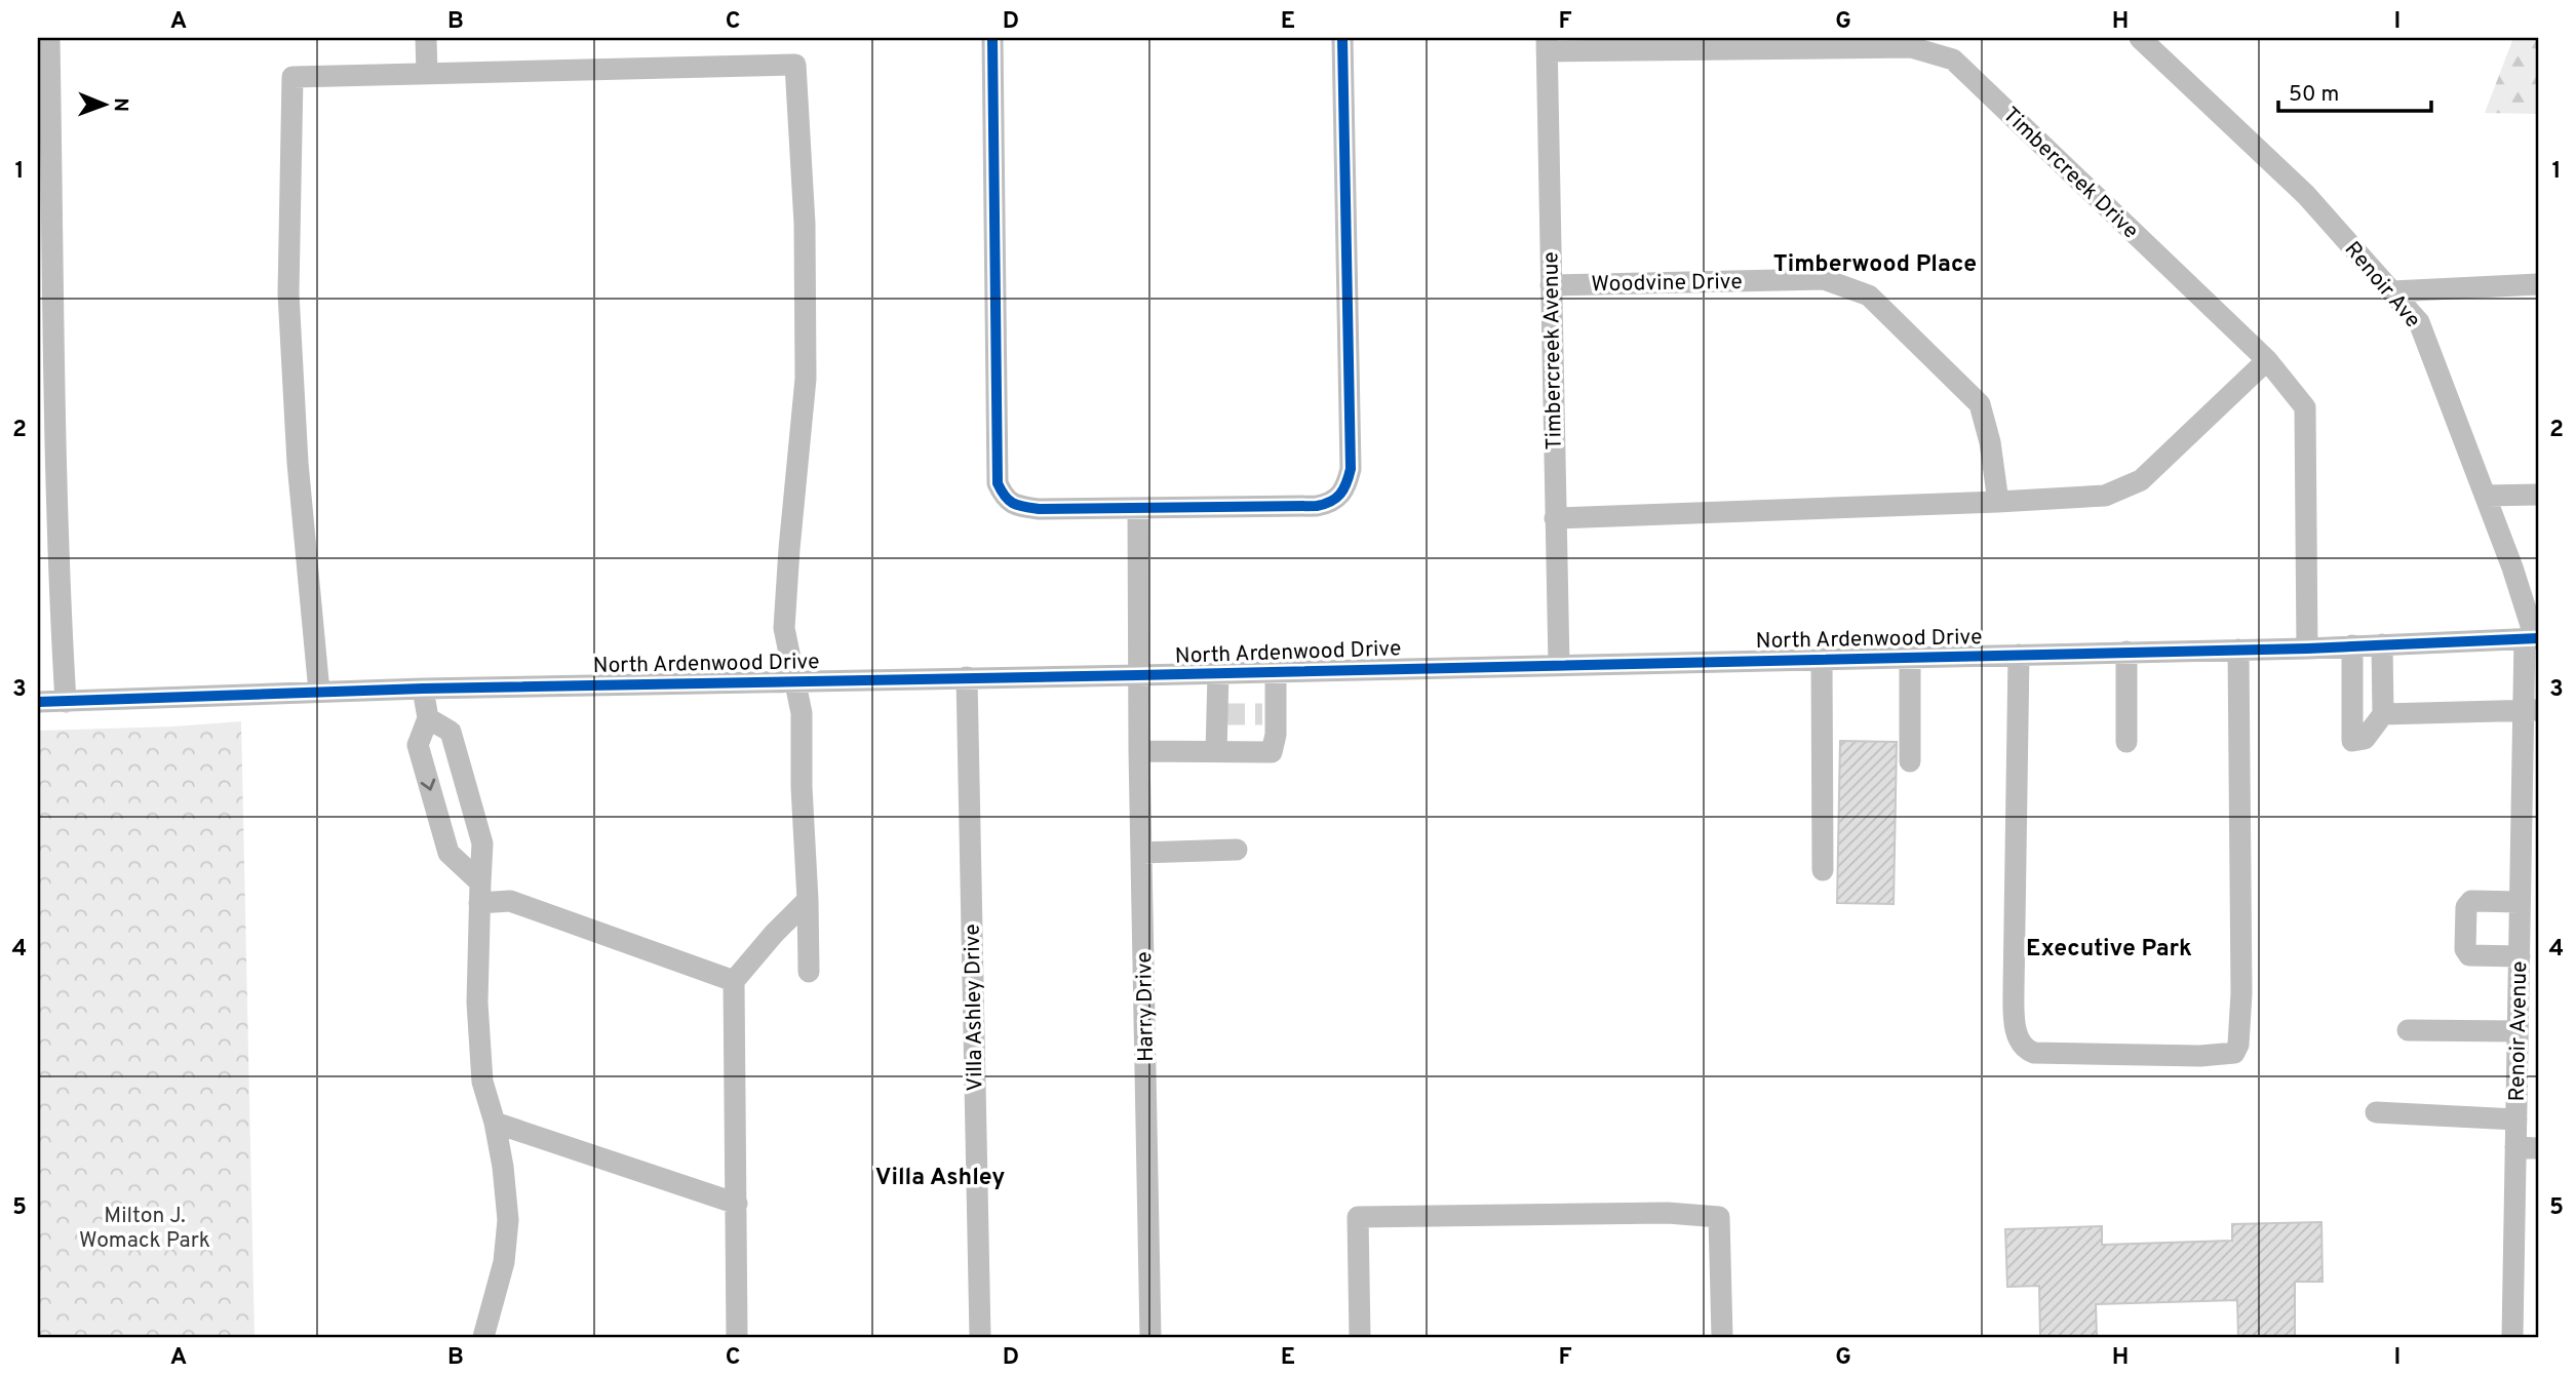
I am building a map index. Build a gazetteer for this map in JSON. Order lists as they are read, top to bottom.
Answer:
{
  "streets": {
    "street": [
      "Timbercreek Drive",
      "Woodvine Drive",
      "Renoir Ave",
      "Timbercreek Avenue",
      "North Ardenwood Drive",
      "Harry Drive",
      "Villa Ashley Drive",
      "Renoir Avenue"
    ]
  },
  "crossings": [
    ["Timbercreek Drive", "Timbercreek Avenue"],
    ["Timbercreek Drive", "North Ardenwood Drive"],
    ["Woodvine Drive", "Timbercreek Avenue"],
    ["Renoir Ave", "North Ardenwood Drive"],
    ["Renoir Ave", "Renoir Avenue"],
    ["Timbercreek Avenue", "North Ardenwood Drive"],
    ["North Ardenwood Drive", "Harry Drive"],
    ["North Ardenwood Drive", "Villa Ashley Drive"],
    ["North Ardenwood Drive", "Renoir Avenue"]
  ],
  "districts": ["Timberwood Place", "Executive Park", "Villa Ashley"],
  "parks": ["Milton J. Womack Park"],
  "scale_bar": "50 m",
  "north": "right",
  "grid": {
    "columns": [
      "A",
      "B",
      "C",
      "D",
      "E",
      "F",
      "G",
      "H",
      "I"
    ],
    "rows": [
      "1",
      "2",
      "3",
      "4",
      "5"
    ]
  }
}
